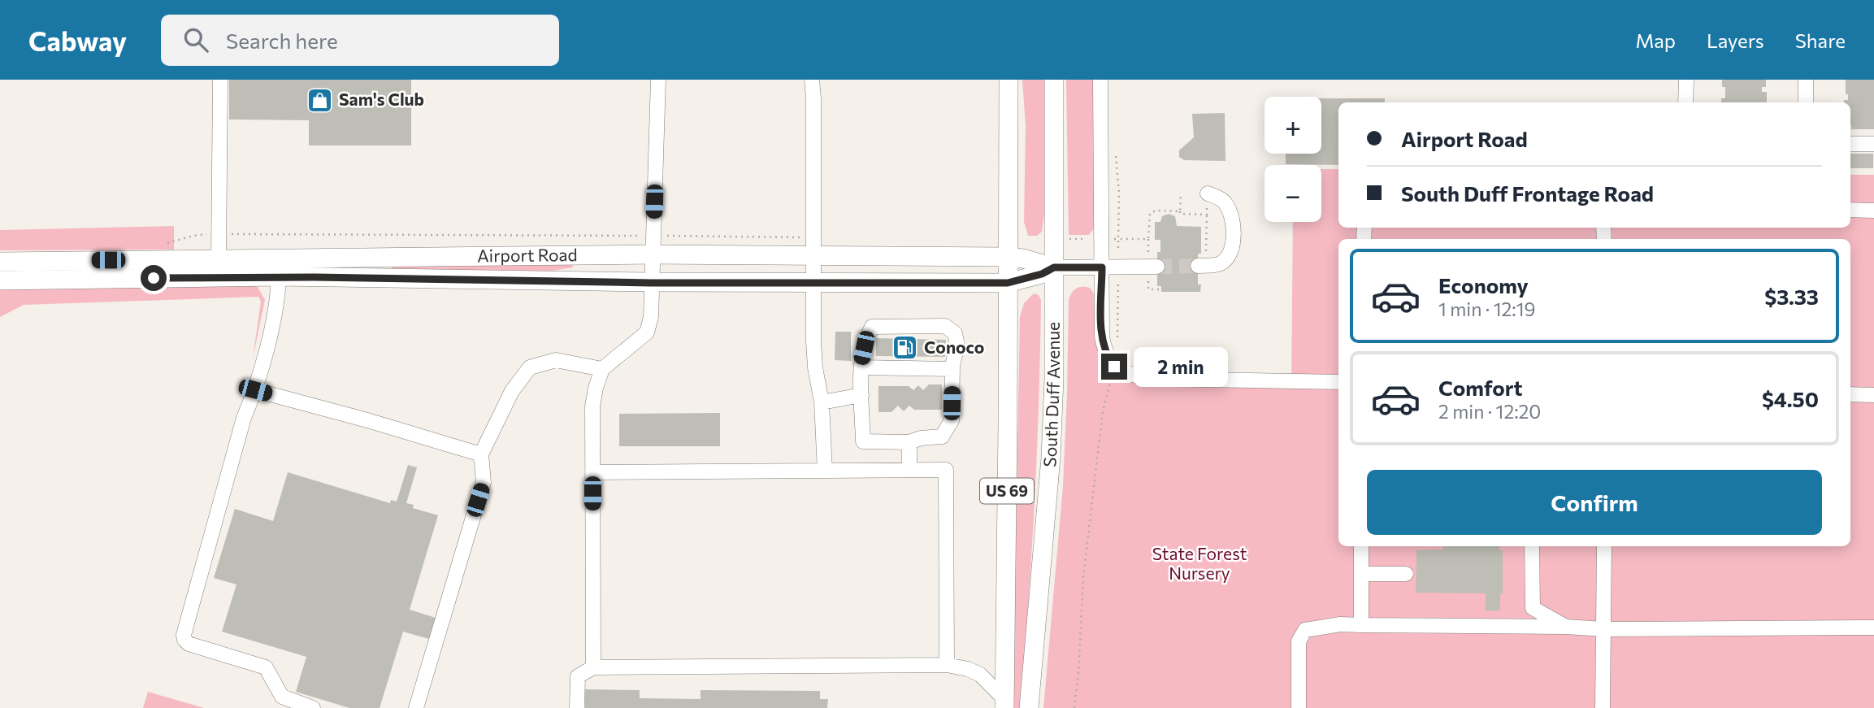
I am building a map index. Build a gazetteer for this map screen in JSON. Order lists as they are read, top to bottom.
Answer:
{
  "streets": {
    "main road": ["Airport Road", "South Duff Avenue", "US 69"]
  },
  "crossings": [
    ["Airport Road", "South Duff Avenue"],
    ["Airport Road", "US 69"]
  ],
  "parks": ["State Forest Nursery"],
  "places": {
    "shop": ["Sam's Club"],
    "fuel station": ["Conoco"]
  },
  "page": {
    "header": "Cabway",
    "search": "Search here",
    "nav": ["Map", "Layers", "Share"],
    "map_buttons": ["+", "−"],
    "banner": ["Airport Road", "South Duff Frontage Road"],
    "list": [
      {
        "name": "Economy",
        "note": "1 min · 12:19",
        "value": "$3.33"
      },
      {
        "name": "Comfort",
        "note": "2 min · 12:20",
        "value": "$4.50"
      }
    ],
    "bubble": "2 min",
    "buttons": "Confirm"
  }
}
